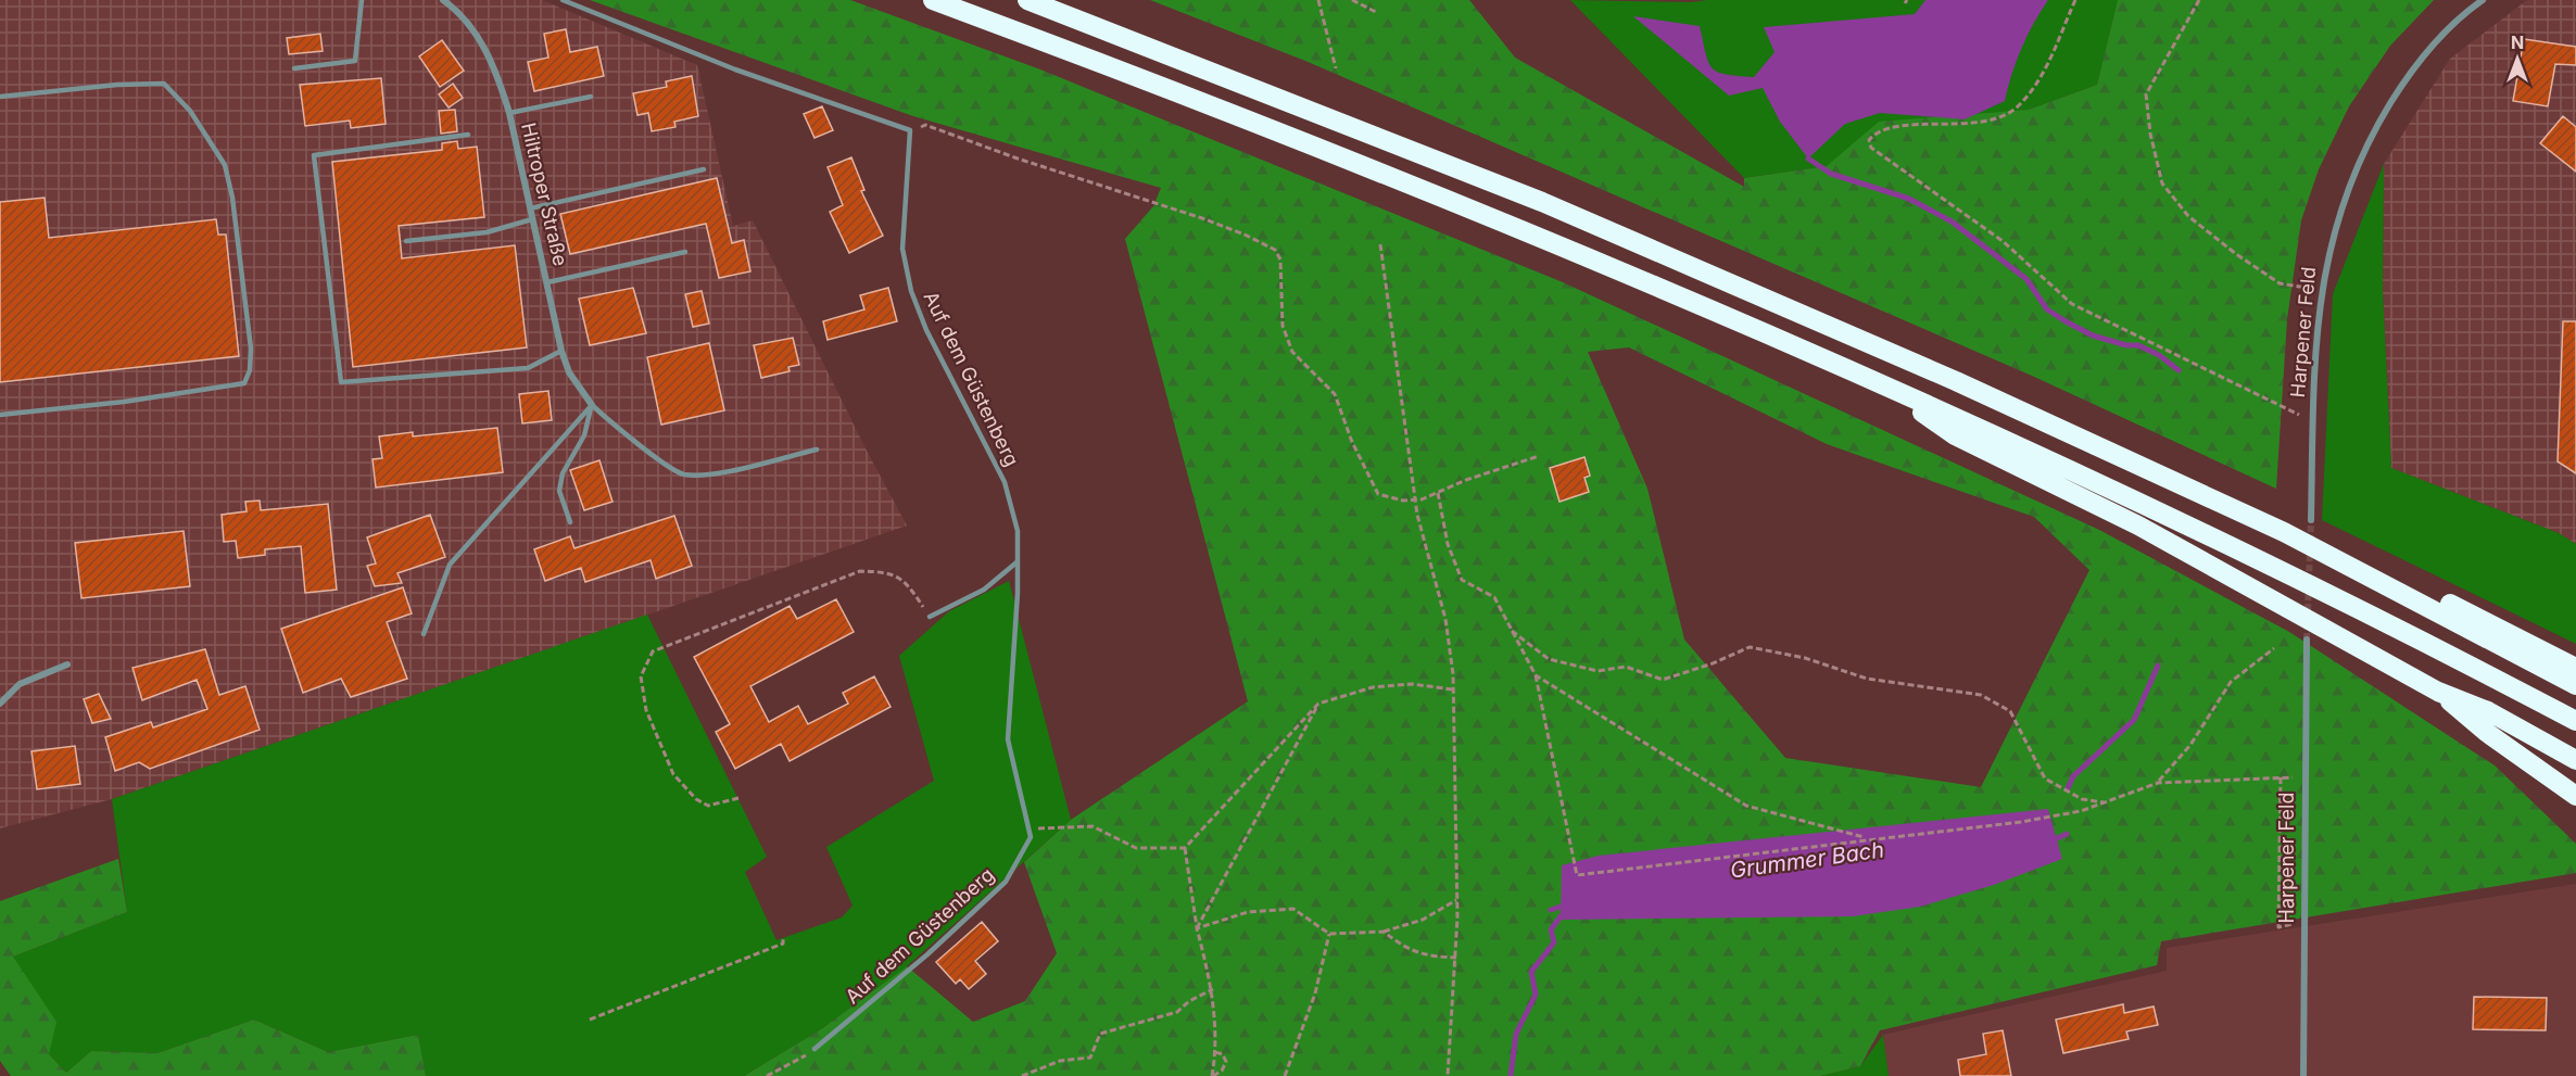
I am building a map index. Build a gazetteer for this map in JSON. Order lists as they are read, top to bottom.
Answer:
{
  "streets": {
    "street": ["Hiltroper Straße", "Harpener Feld"],
    "lane": ["Auf dem Güstenberg"]
  },
  "water": ["Grummer Bach"],
  "north": "top"
}
